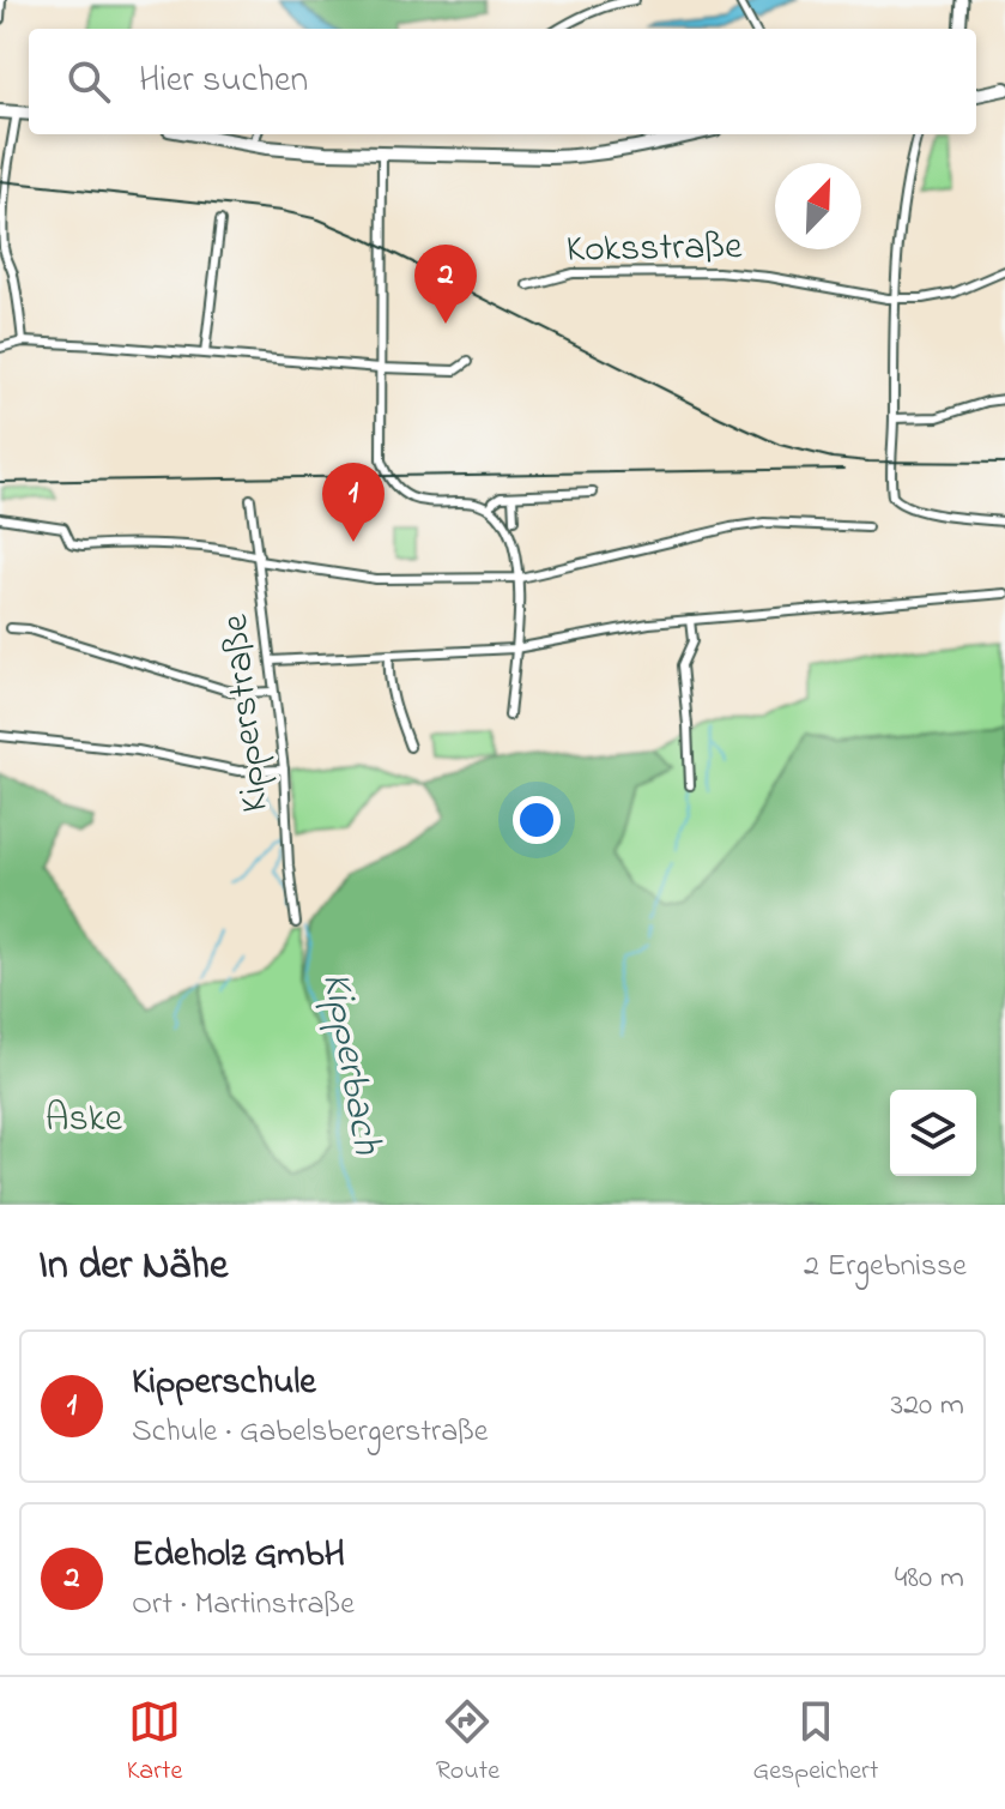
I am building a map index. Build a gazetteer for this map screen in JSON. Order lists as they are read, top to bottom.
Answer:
{
  "streets": {
    "street": ["Koksstraße", "Kipperstraße"]
  },
  "water": ["Kipperbach"],
  "parks": ["Aske"],
  "north": "top right",
  "page": {
    "search": "Hier suchen",
    "pins": ["2", "1"],
    "heading": ["In der Nähe", "2 Ergebnisse"],
    "list": [
      {
        "mark": "1",
        "name": "Kipperschule",
        "note": "Schule · Gabelsbergerstraße",
        "value": "320 m"
      },
      {
        "mark": "2",
        "name": "Edeholz GmbH",
        "note": "Ort · Martinstraße",
        "value": "480 m"
      }
    ],
    "nav": ["Karte", "Route", "Gespeichert"]
  }
}
